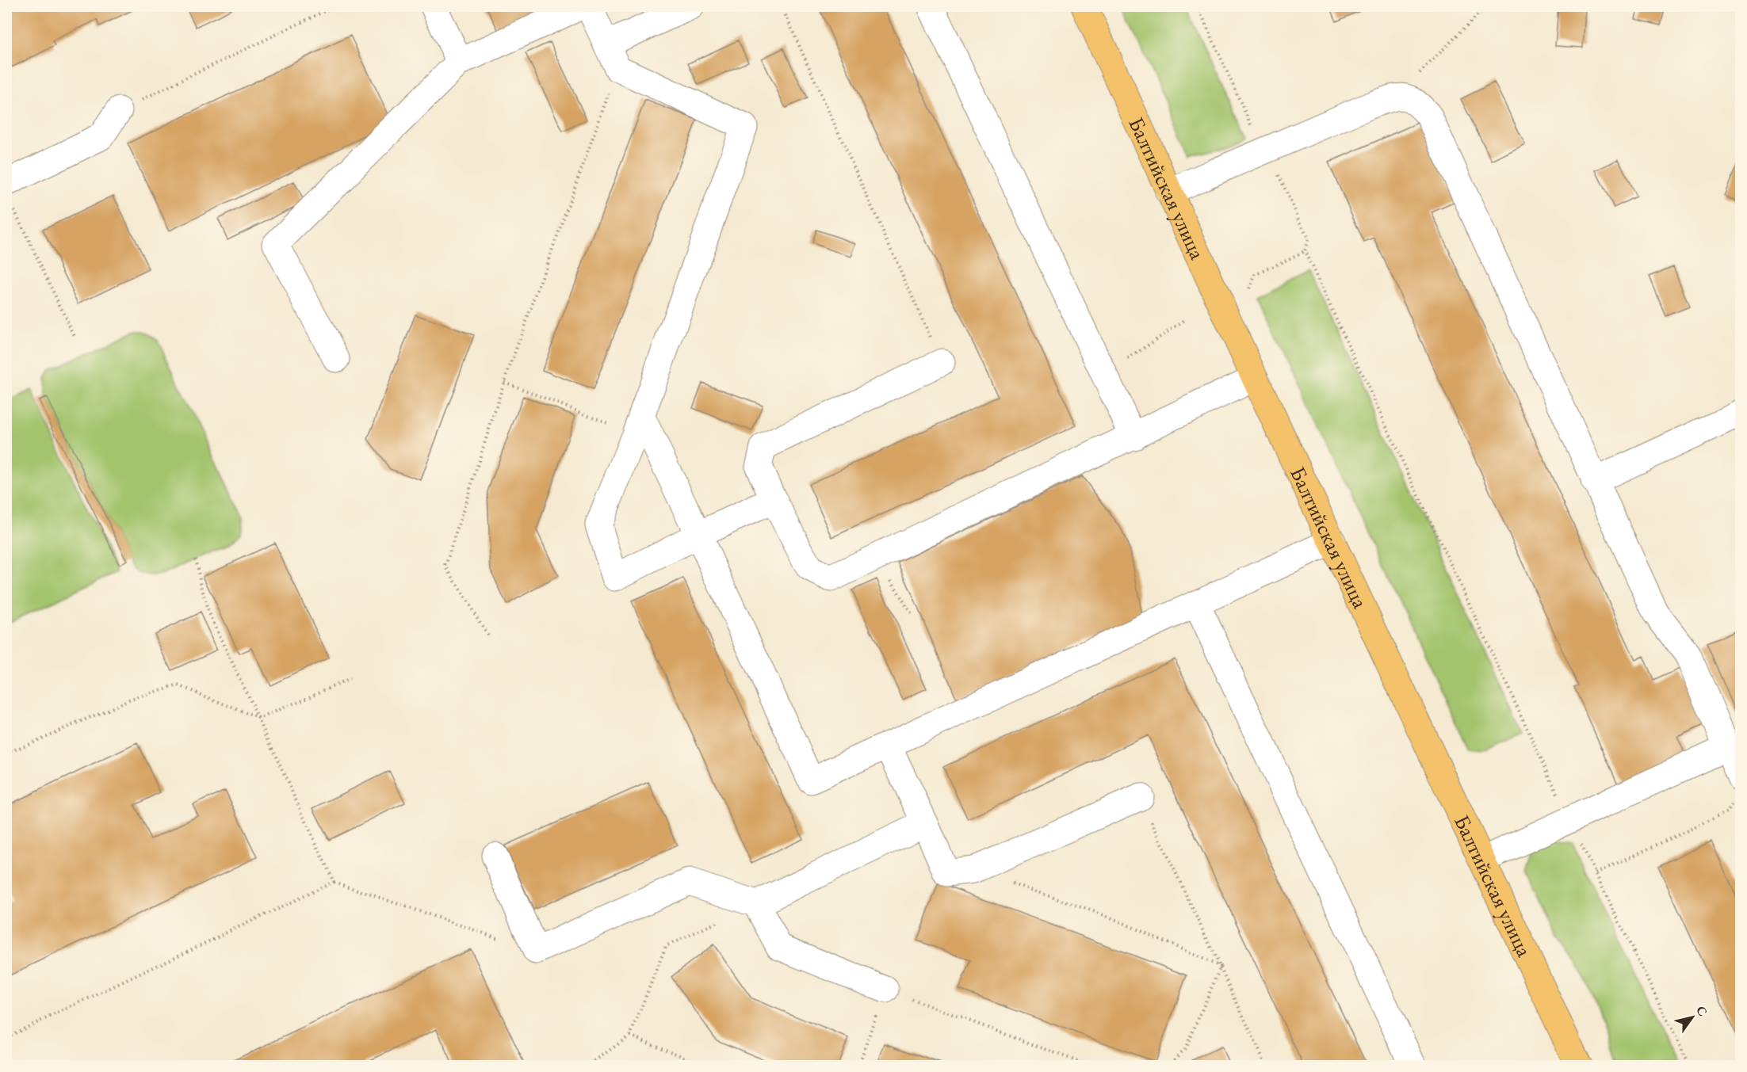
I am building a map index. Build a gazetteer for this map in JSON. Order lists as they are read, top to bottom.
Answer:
{
  "streets": {
    "main road": ["Балтийская улица"]
  },
  "north": "top right"
}
